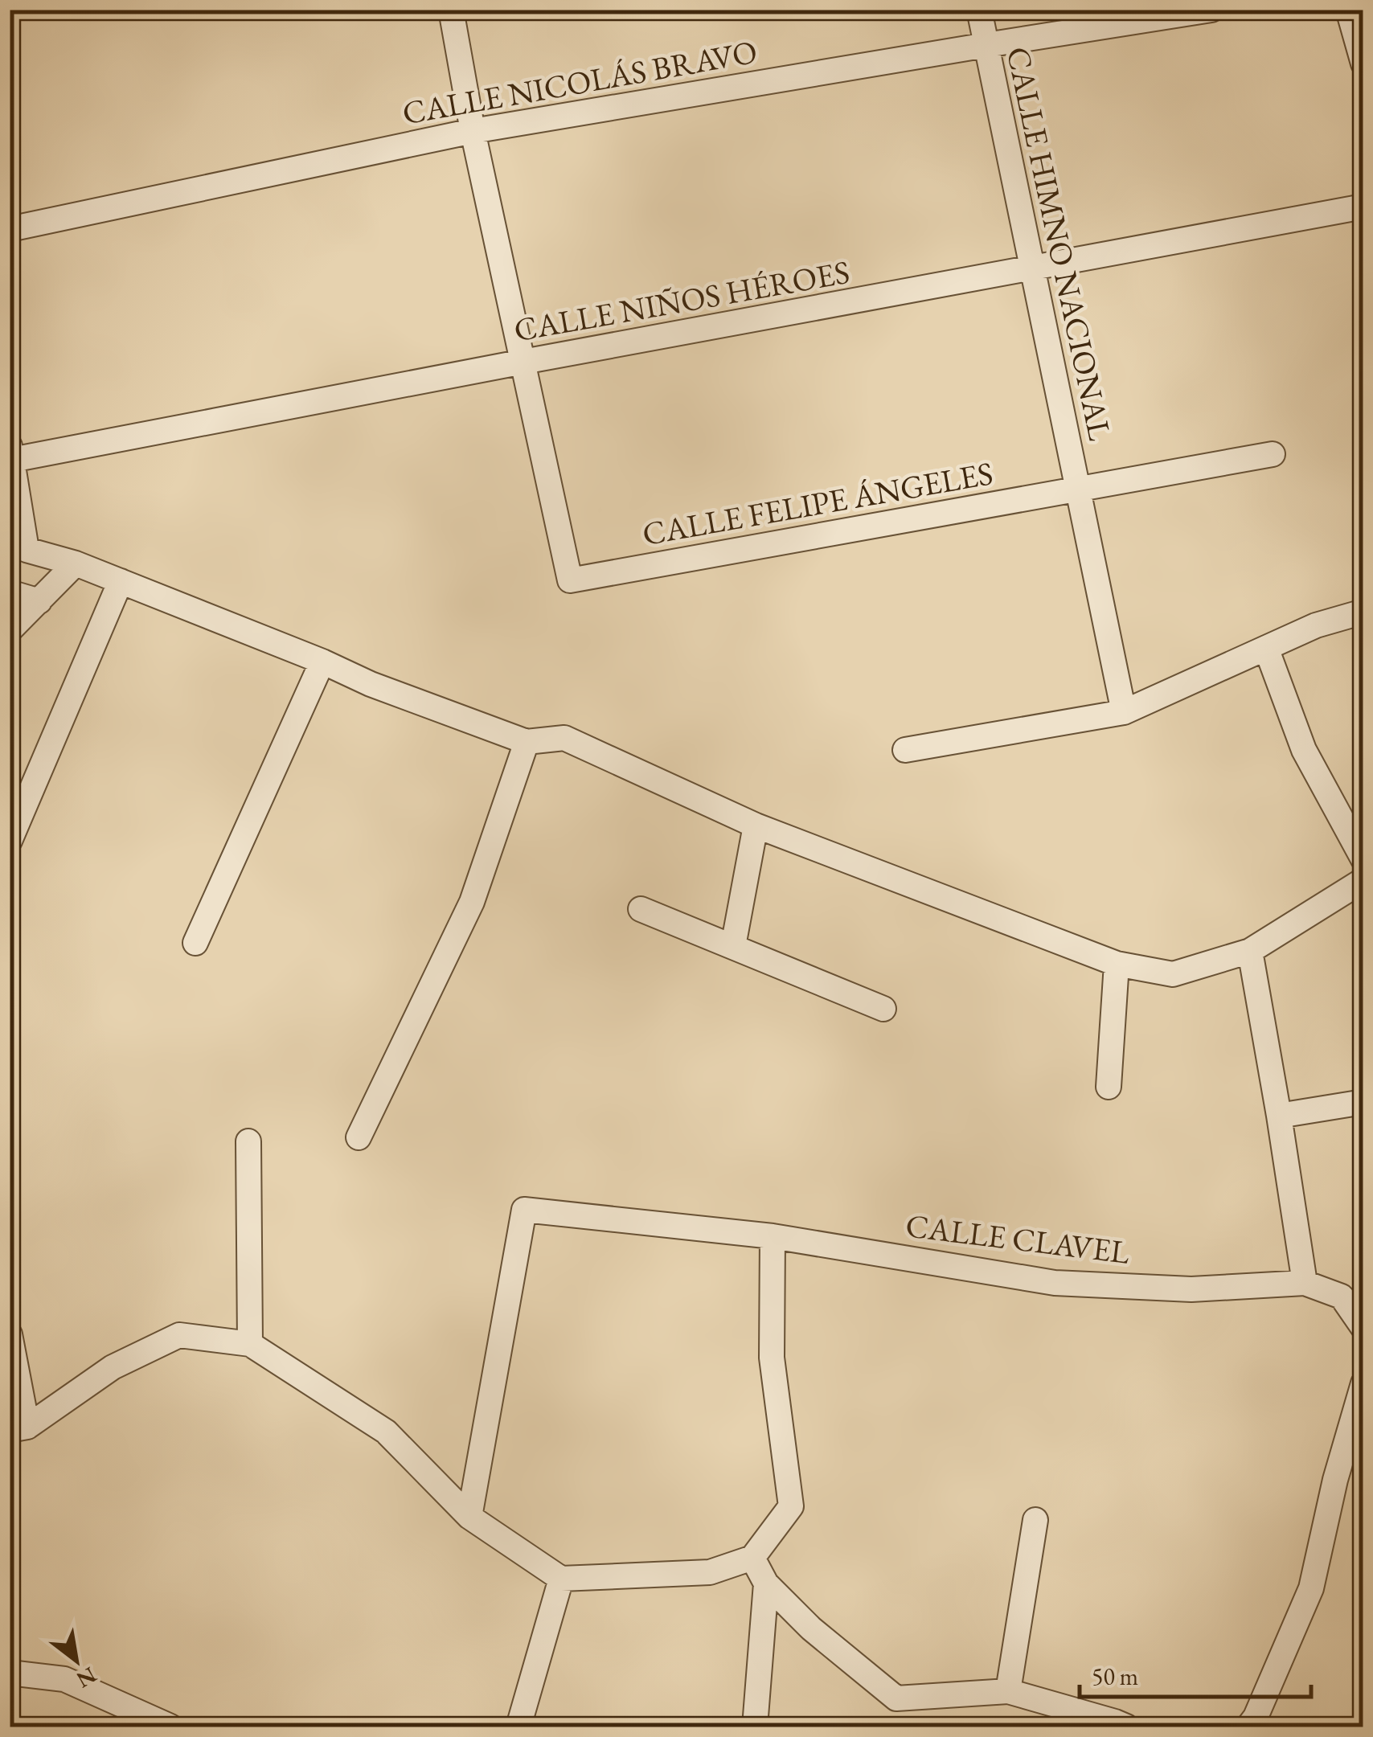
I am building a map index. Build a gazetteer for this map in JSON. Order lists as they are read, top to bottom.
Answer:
{
  "streets": {
    "street": [
      "CALLE NICOLÁS BRAVO",
      "CALLE HIMNO NACIONAL",
      "CALLE NIÑOS HÉROES",
      "CALLE FELIPE ÁNGELES",
      "CALLE CLAVEL"
    ]
  },
  "crossings": [
    ["CALLE NICOLÁS BRAVO", "CALLE HIMNO NACIONAL"],
    ["CALLE HIMNO NACIONAL", "CALLE NIÑOS HÉROES"],
    ["CALLE HIMNO NACIONAL", "CALLE FELIPE ÁNGELES"],
    ["CALLE NIÑOS HÉROES", "CALLE FELIPE ÁNGELES"]
  ],
  "scale_bar": "50 m",
  "north": "bottom right"
}
